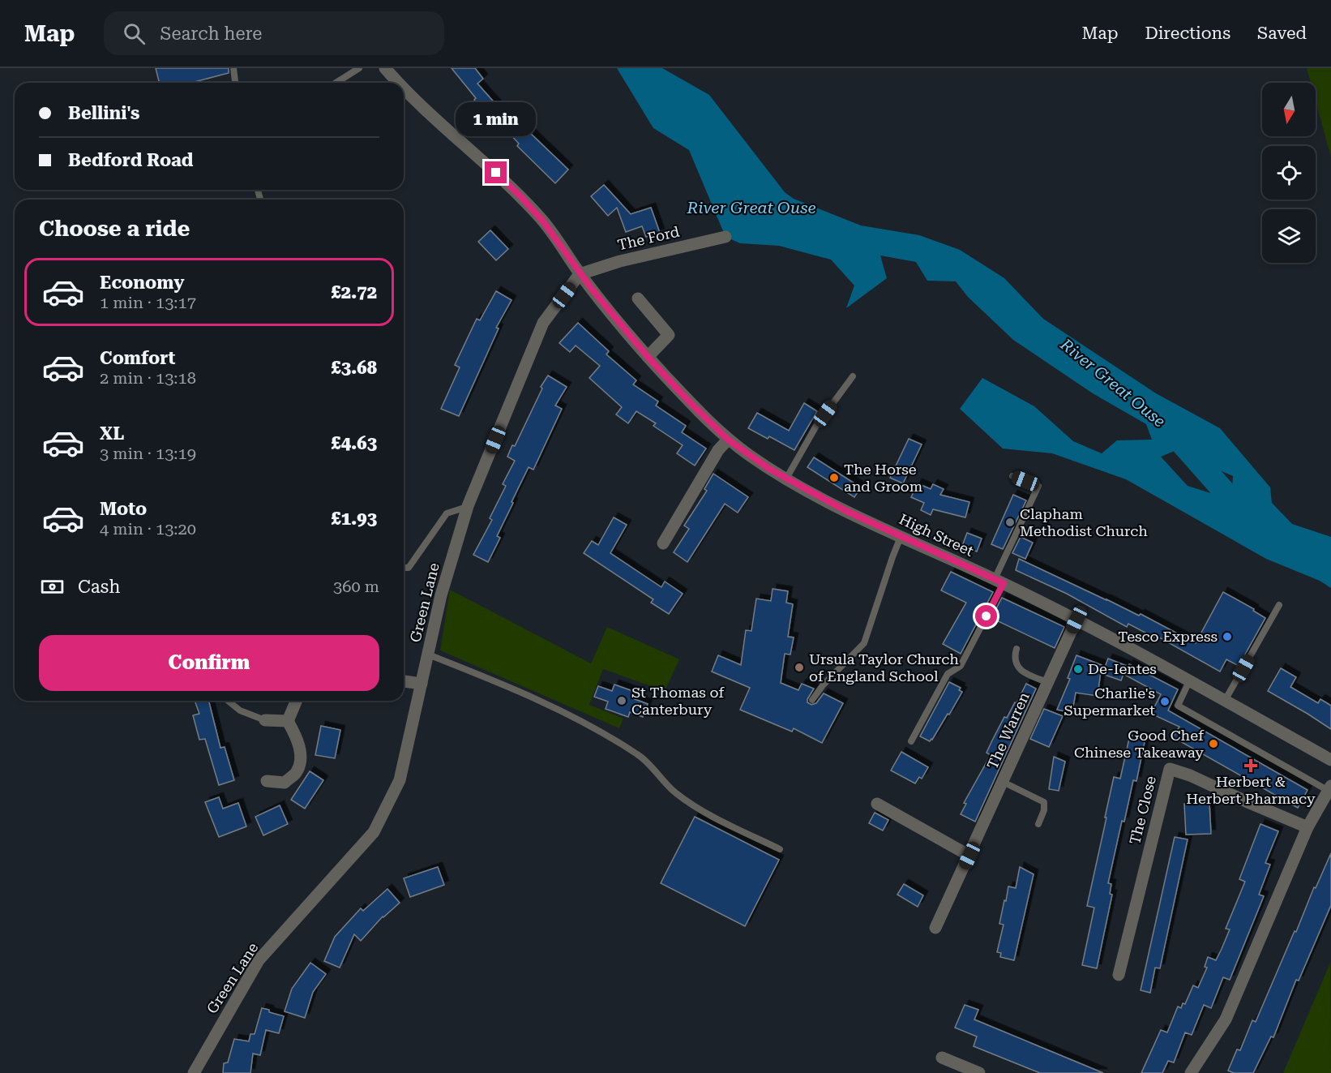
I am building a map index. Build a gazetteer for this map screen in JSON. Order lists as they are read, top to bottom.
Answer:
{
  "streets": {
    "street": [
      "The Ford",
      "High Street",
      "Green Lane",
      "The Warren",
      "The Close"
    ]
  },
  "crossings": [
    ["The Ford", "High Street"],
    ["The Ford", "Green Lane"],
    ["High Street", "Green Lane"],
    ["High Street", "The Warren"]
  ],
  "water": ["River Great Ouse"],
  "places": {
    "other": [
      "The Horse and Groom",
      "Clapham Methodist Church",
      "Tesco Express",
      "Ursula Taylor Church of England School",
      "De-Ientes",
      "St Thomas of Canterbury",
      "Charlie's Supermarket",
      "Good Chef Chinese Takeaway"
    ],
    "health": ["Herbert & Herbert Pharmacy"]
  },
  "north": "bottom",
  "page": {
    "header": "Map",
    "search": "Search here",
    "nav": ["Map", "Directions", "Saved"],
    "banner": ["Bellini's", "Bedford Road"],
    "bubble": "1 min",
    "heading": "Choose a ride",
    "list": [
      {
        "name": "Economy",
        "note": "1 min · 13:17",
        "value": "£2.72"
      },
      {
        "name": "Comfort",
        "note": "2 min · 13:18",
        "value": "£3.68"
      },
      {
        "name": "XL",
        "note": "3 min · 13:19",
        "value": "£4.63"
      },
      {
        "name": "Moto",
        "note": "4 min · 13:20",
        "value": "£1.93"
      }
    ],
    "pay": ["Cash", "360 m"],
    "buttons": "Confirm"
  }
}
